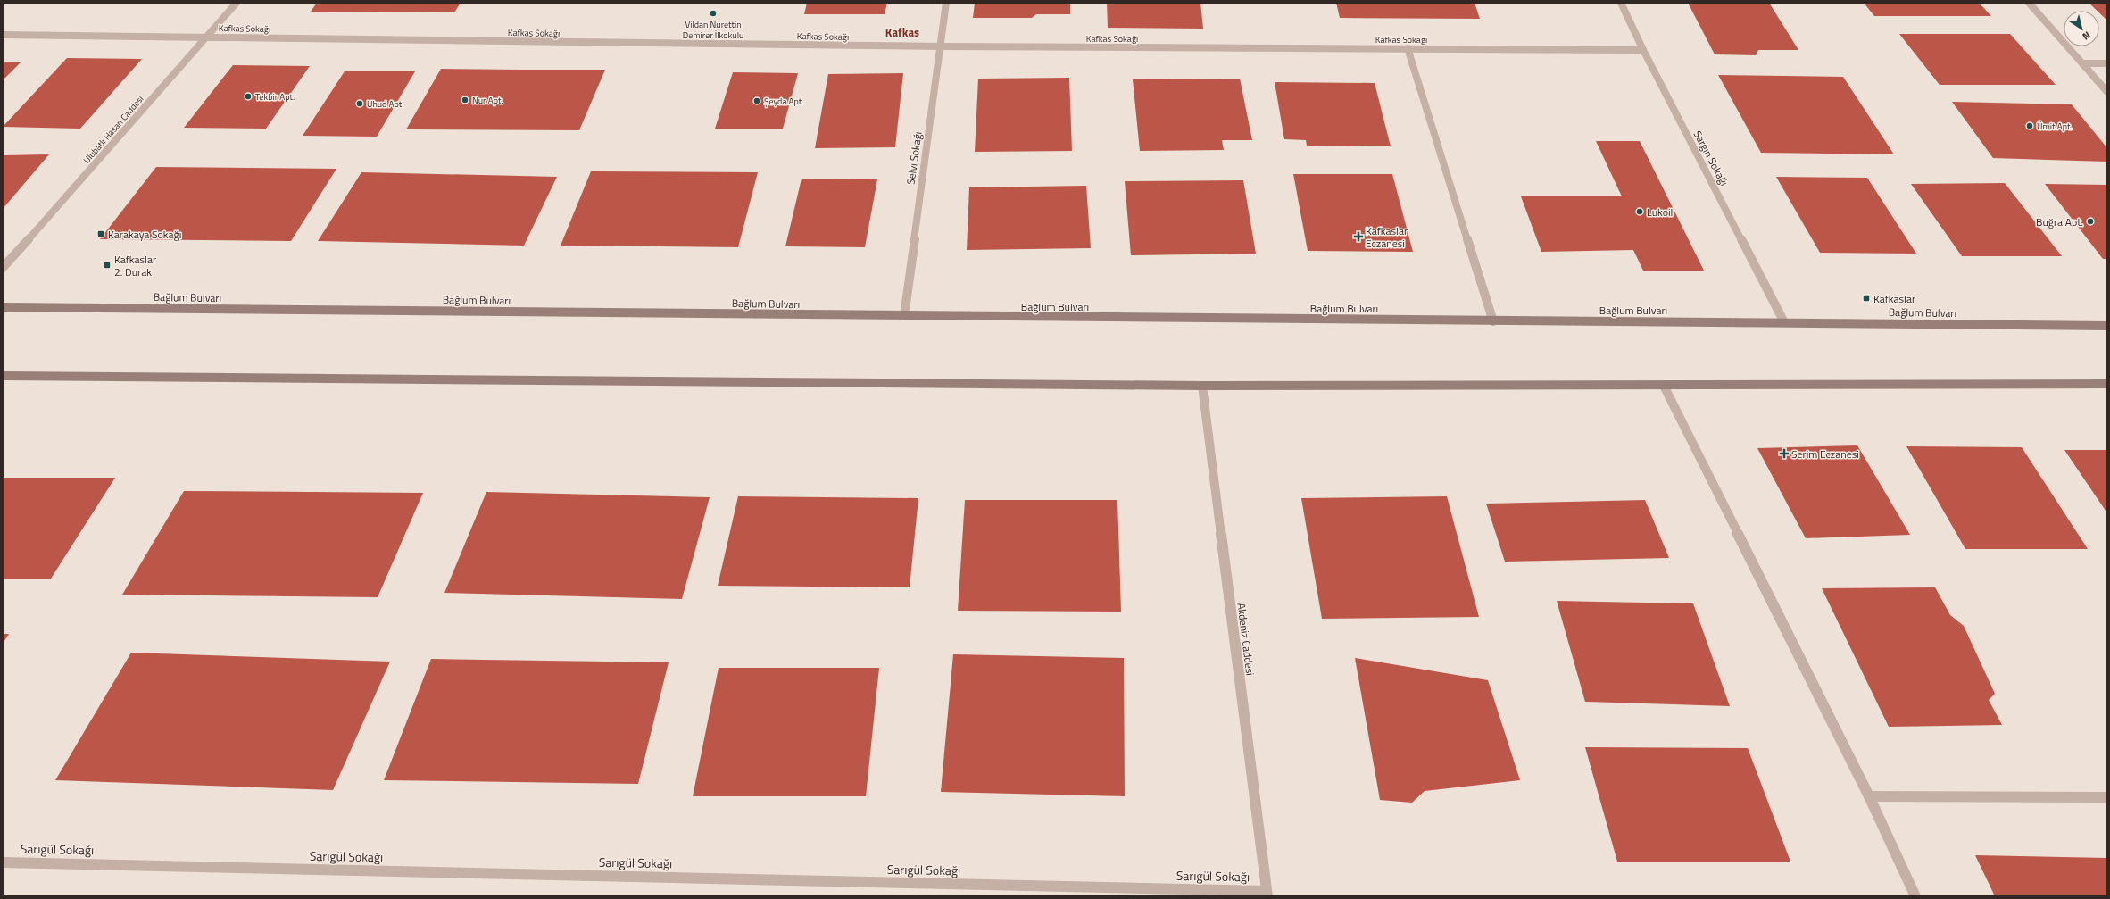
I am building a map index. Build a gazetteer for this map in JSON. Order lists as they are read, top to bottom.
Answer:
{
  "streets": {
    "main road": ["Bağlum Bulvarı"],
    "street": [
      "Kafkas Sokağı",
      "Ulubatlı Hasan Caddesi",
      "Selvi Sokağı",
      "Sargın Sokağı",
      "Akdeniz Caddesi",
      "Sarıgül Sokağı"
    ]
  },
  "crossings": [
    ["Kafkas Sokağı", "Ulubatlı Hasan Caddesi"],
    ["Kafkas Sokağı", "Selvi Sokağı"],
    ["Kafkas Sokağı", "Sargın Sokağı"],
    ["Selvi Sokağı", "Bağlum Bulvarı"],
    ["Sargın Sokağı", "Bağlum Bulvarı"],
    ["Akdeniz Caddesi", "Sarıgül Sokağı"]
  ],
  "districts": ["Kafkas"],
  "places": {
    "other": [
      "Vildan Nurettin Demirer İlkokulu",
      "Tekbir Apt.",
      "Nur Apt.",
      "Şeyda Apt.",
      "Uhud Apt.",
      "Ümit Apt.",
      "Lukoil",
      "Buğra Apt."
    ],
    "transit": ["Karakaya Sokağı", "Kafkaslar 2. Durak", "Kafkaslar"],
    "health": ["Kafkaslar Eczanesi", "Serim Eczanesi"]
  },
  "north": "bottom right"
}
